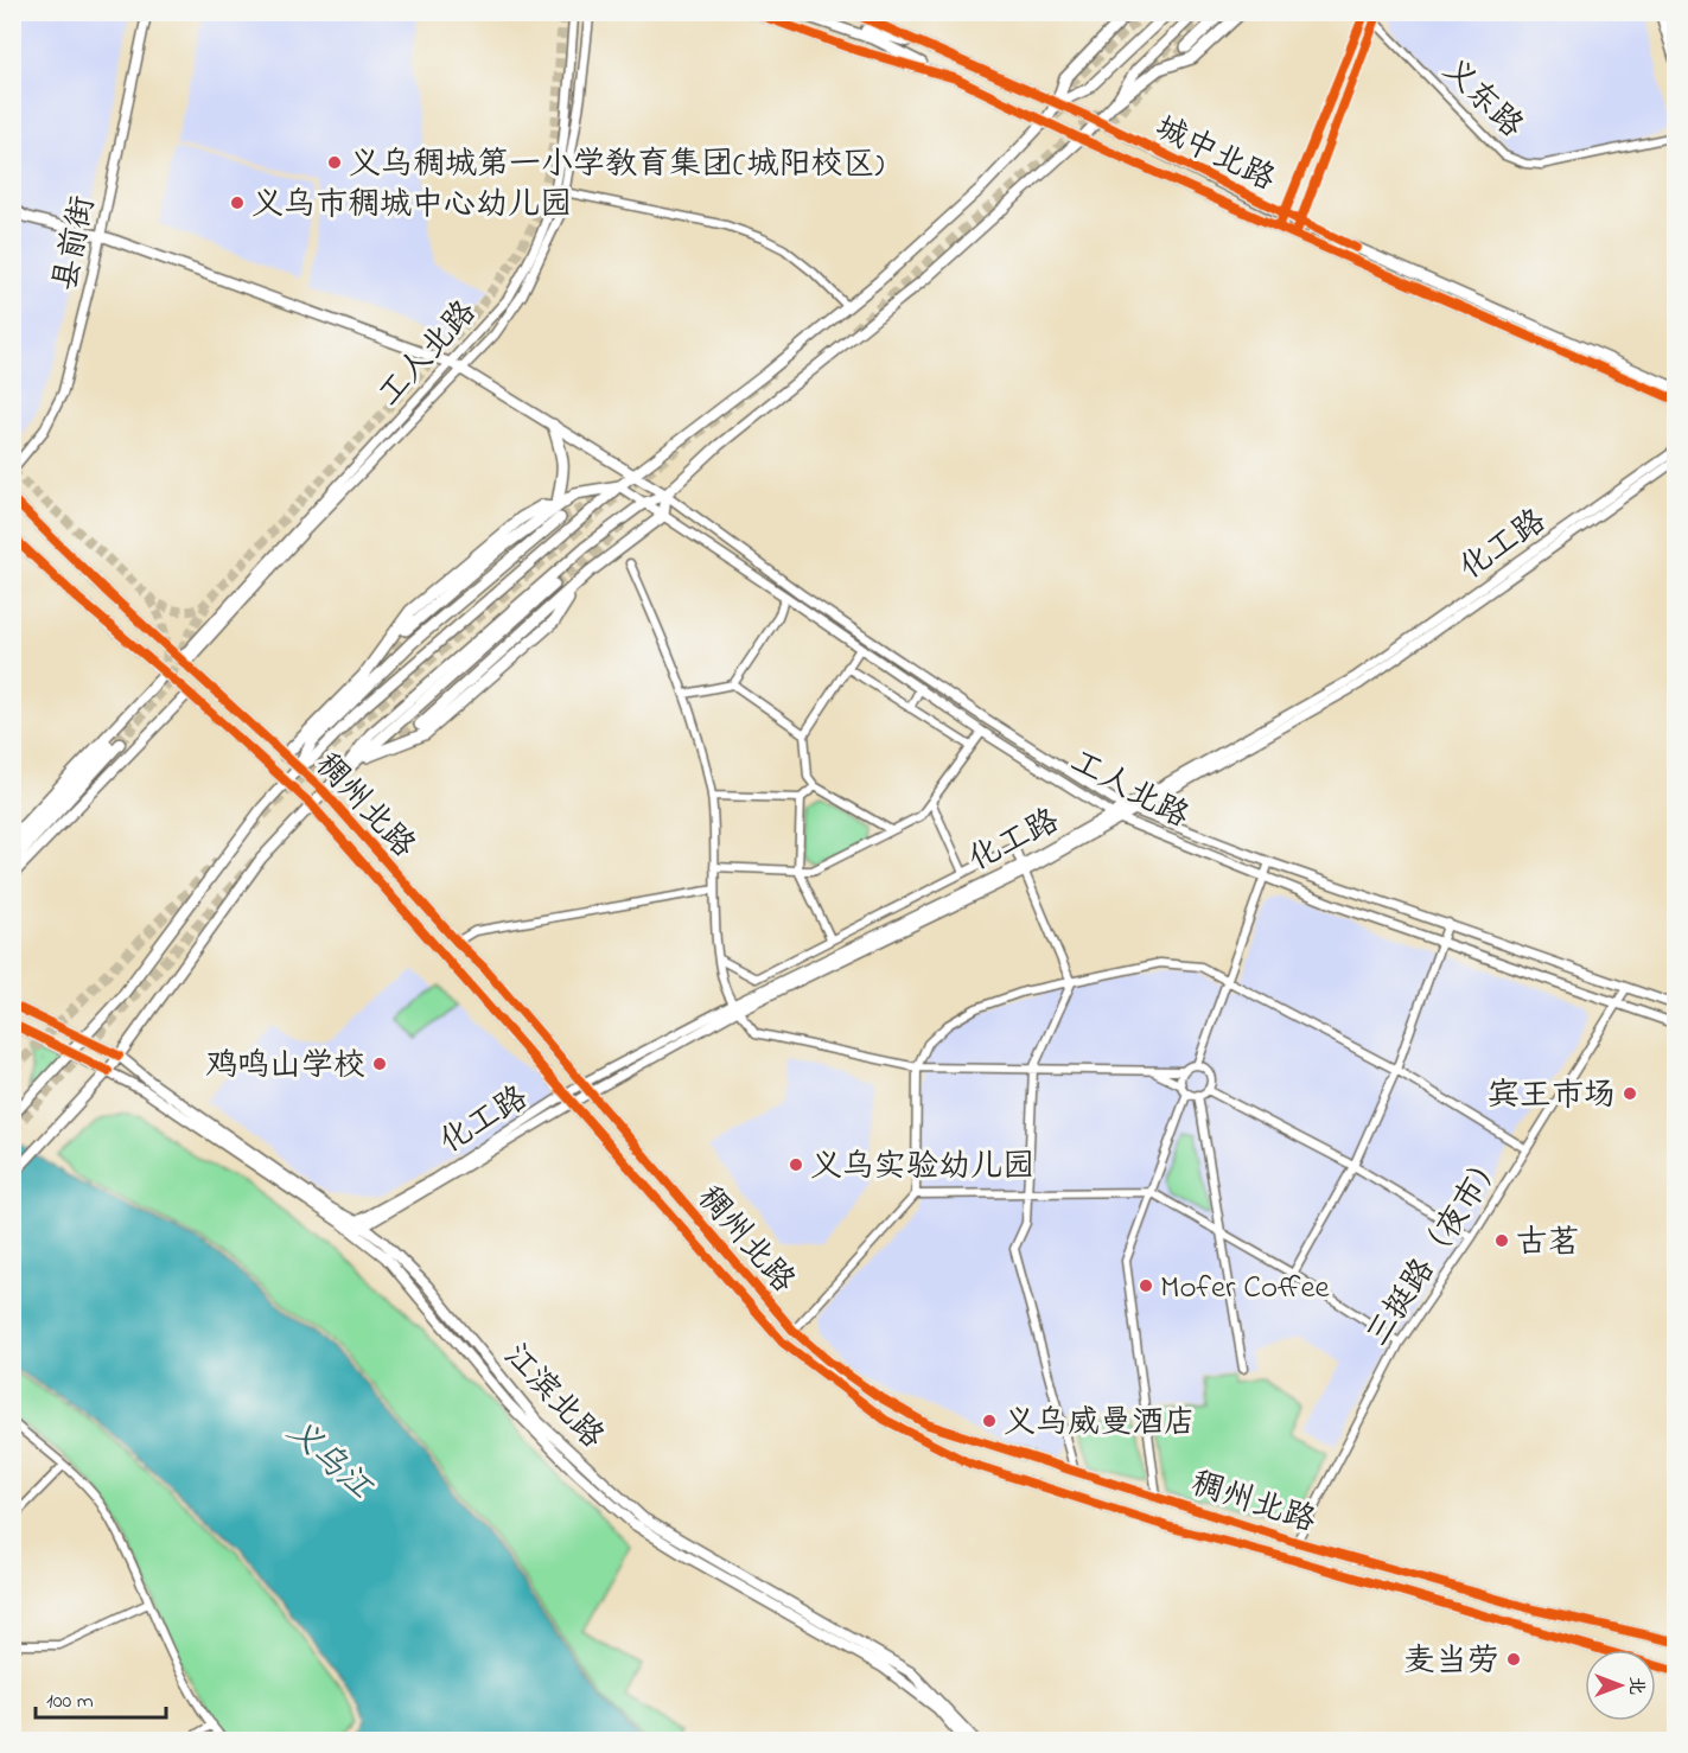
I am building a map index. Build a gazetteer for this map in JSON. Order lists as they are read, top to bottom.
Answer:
{
  "streets": {
    "main road": ["城中北路", "稠州北路", "江滨北路"],
    "street": [
      "义东路",
      "县前街",
      "工人北路",
      "化工路",
      "三挺路（夜市）"
    ]
  },
  "crossings": [
    ["工人北路", "化工路"],
    ["工人北路", "三挺路（夜市）"],
    ["化工路", "稠州北路"],
    ["化工路", "江滨北路"],
    ["稠州北路", "三挺路（夜市）"]
  ],
  "water": ["义乌江"],
  "places": [
    "义乌稠城第一小学教育集团(城阳校区)",
    "义乌市稠城中心幼儿园",
    "鸡鸣山学校",
    "宾王市场",
    "义乌实验幼儿园",
    "古茗",
    "Mofer Coffee",
    "义乌威曼酒店",
    "麦当劳"
  ],
  "scale_bar": "100 m",
  "north": "right"
}
